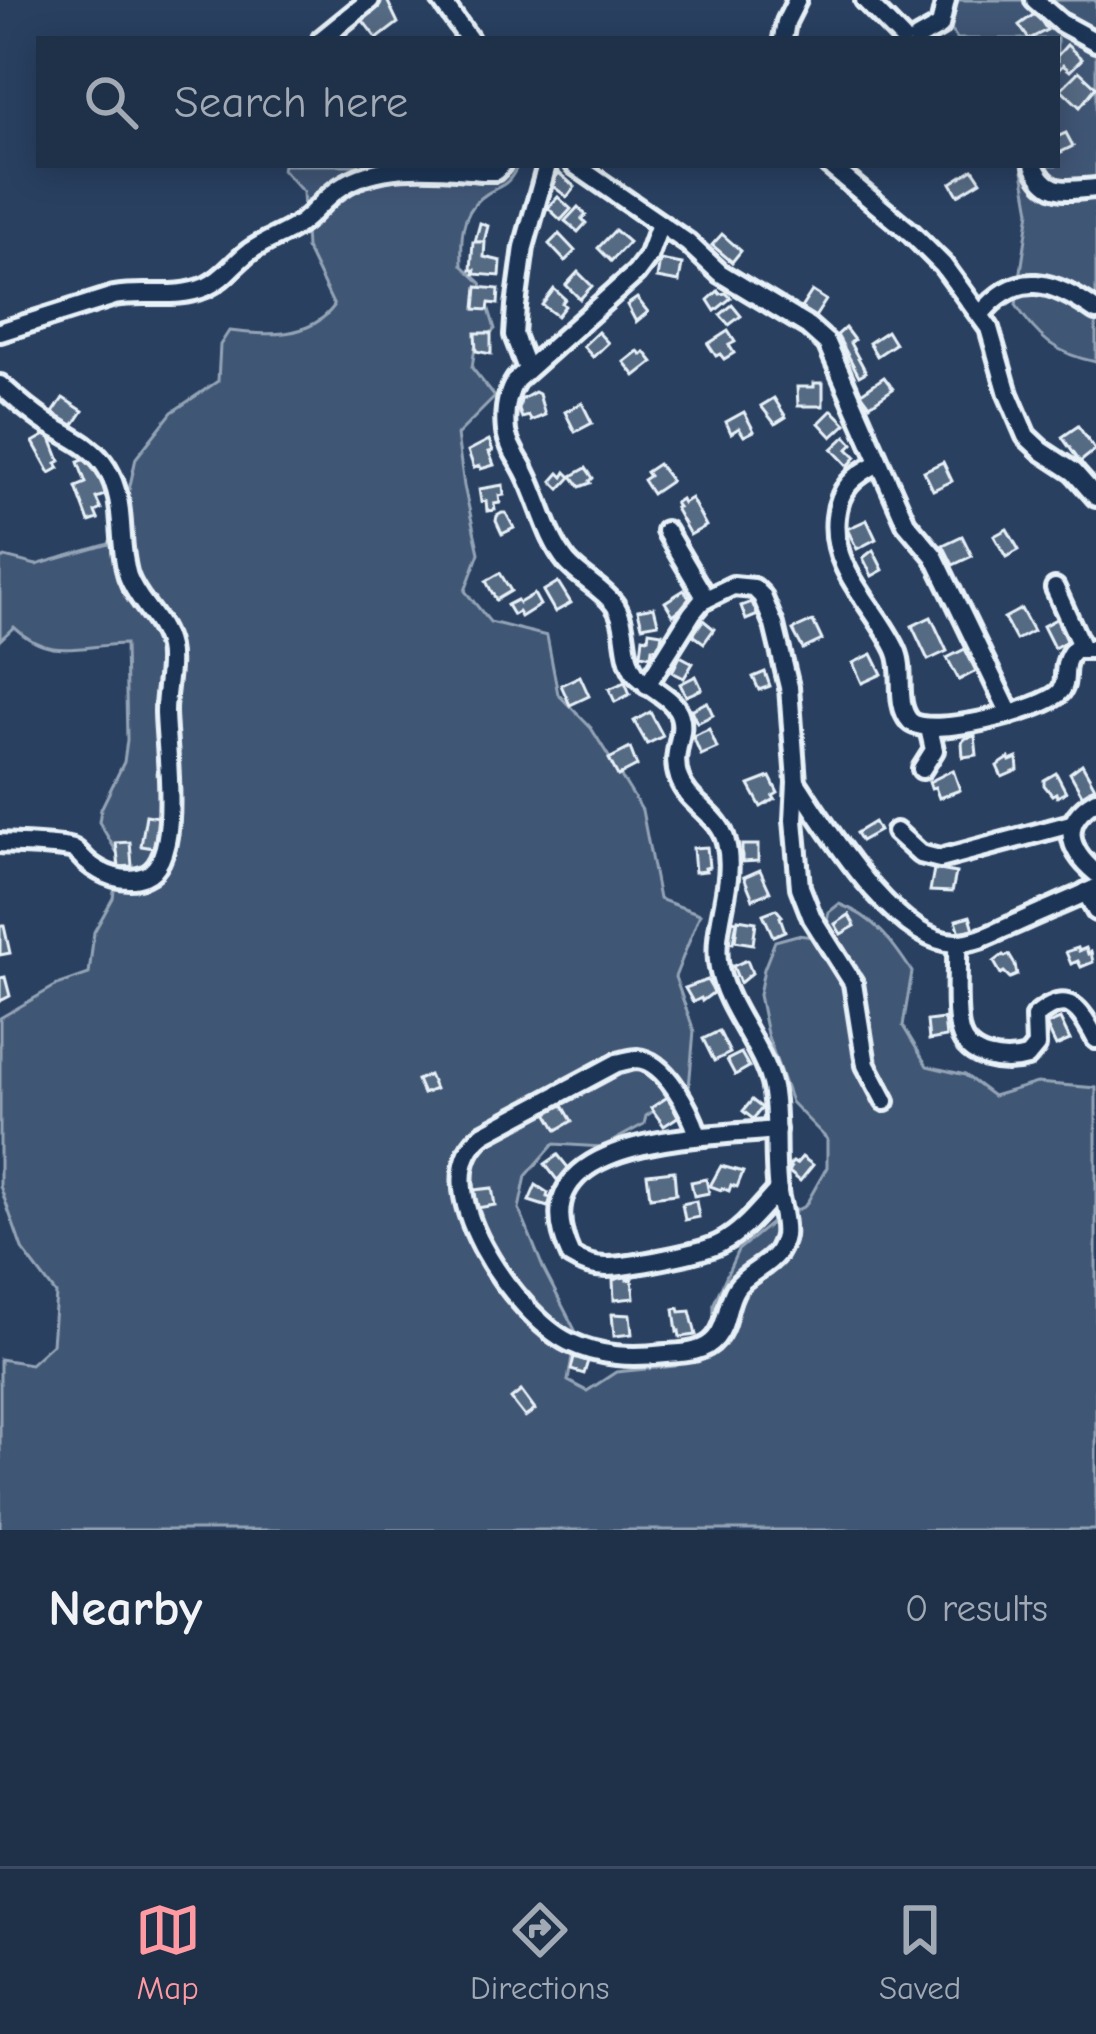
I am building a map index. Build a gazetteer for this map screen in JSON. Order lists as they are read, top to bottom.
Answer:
{
  "page": {
    "search": "Search here",
    "heading": ["Nearby", "0 results"],
    "nav": ["Map", "Directions", "Saved"]
  }
}
